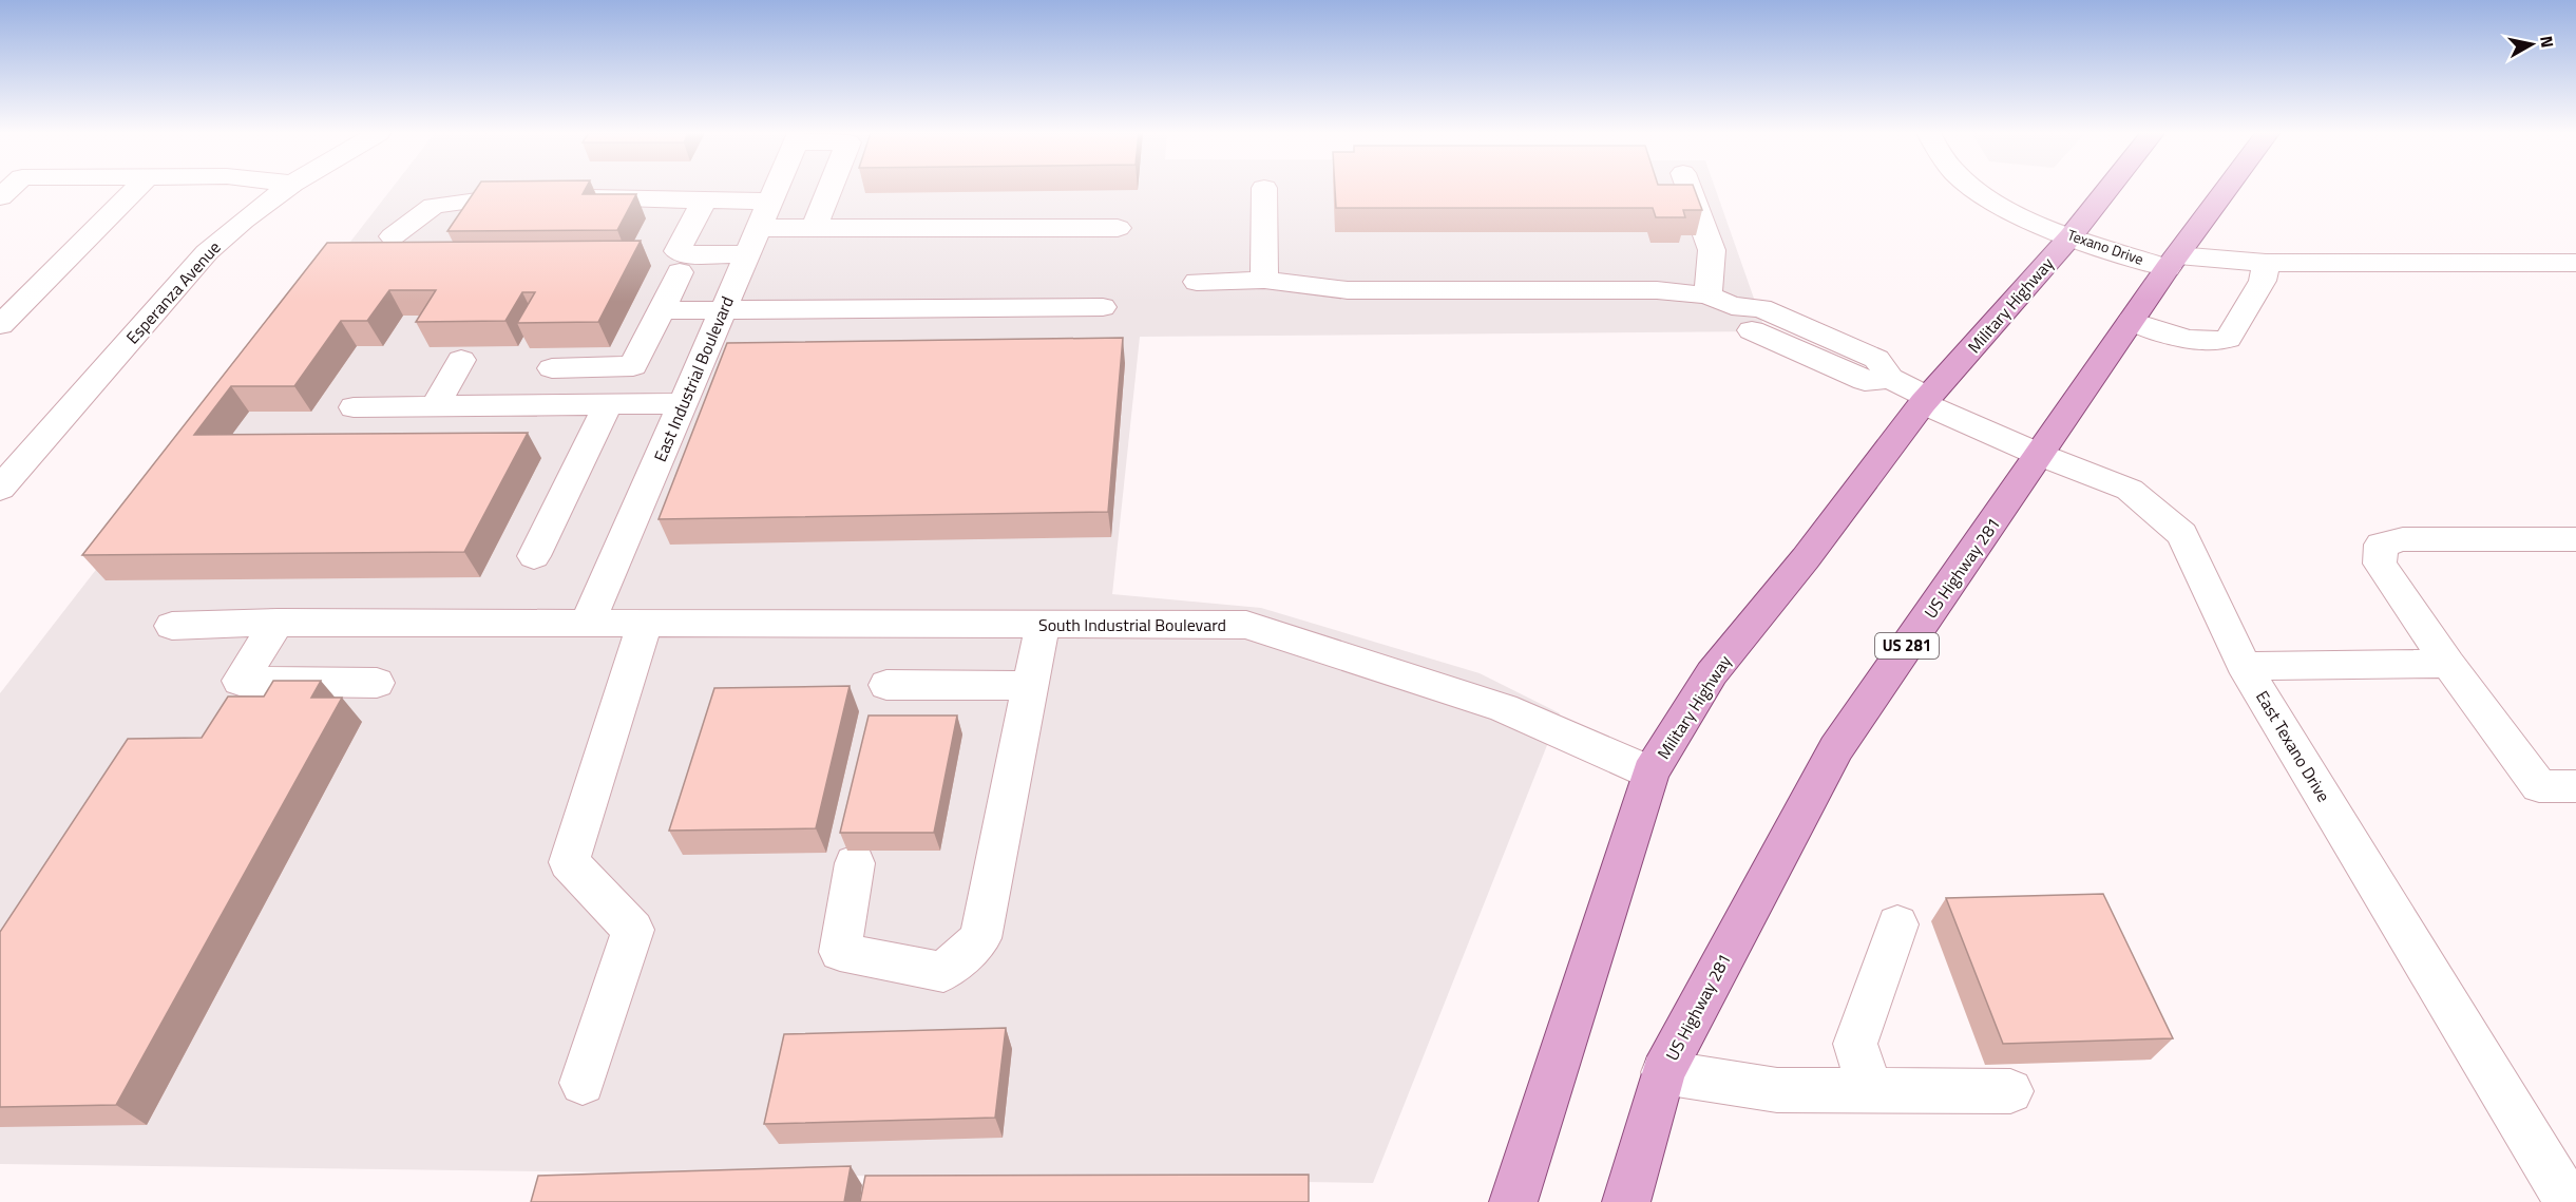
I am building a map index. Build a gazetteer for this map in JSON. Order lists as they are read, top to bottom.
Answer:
{
  "streets": {
    "main road": ["Military Highway", "US Highway 281", "US 281"],
    "street": [
      "Texano Drive",
      "Esperanza Avenue",
      "East Industrial Boulevard",
      "South Industrial Boulevard",
      "East Texano Drive"
    ]
  },
  "crossings": [
    ["Texano Drive", "Military Highway"],
    ["Texano Drive", "US Highway 281"],
    ["Military Highway", "South Industrial Boulevard"],
    ["Military Highway", "East Texano Drive"],
    ["East Industrial Boulevard", "South Industrial Boulevard"],
    ["US Highway 281", "East Texano Drive"]
  ],
  "north": "right"
}
